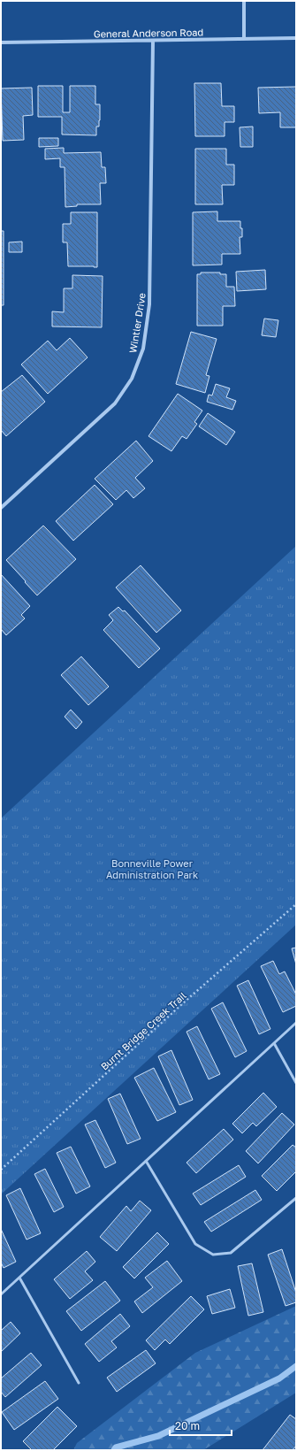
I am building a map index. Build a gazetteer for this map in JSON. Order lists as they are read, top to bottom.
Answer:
{
  "streets": {
    "street": ["General Anderson Road", "Wintler Drive"],
    "path": ["Burnt Bridge Creek Trail"]
  },
  "crossings": [
    ["General Anderson Road", "Wintler Drive"]
  ],
  "parks": ["Bonneville Power Administration Park"],
  "scale_bar": "20 m"
}
